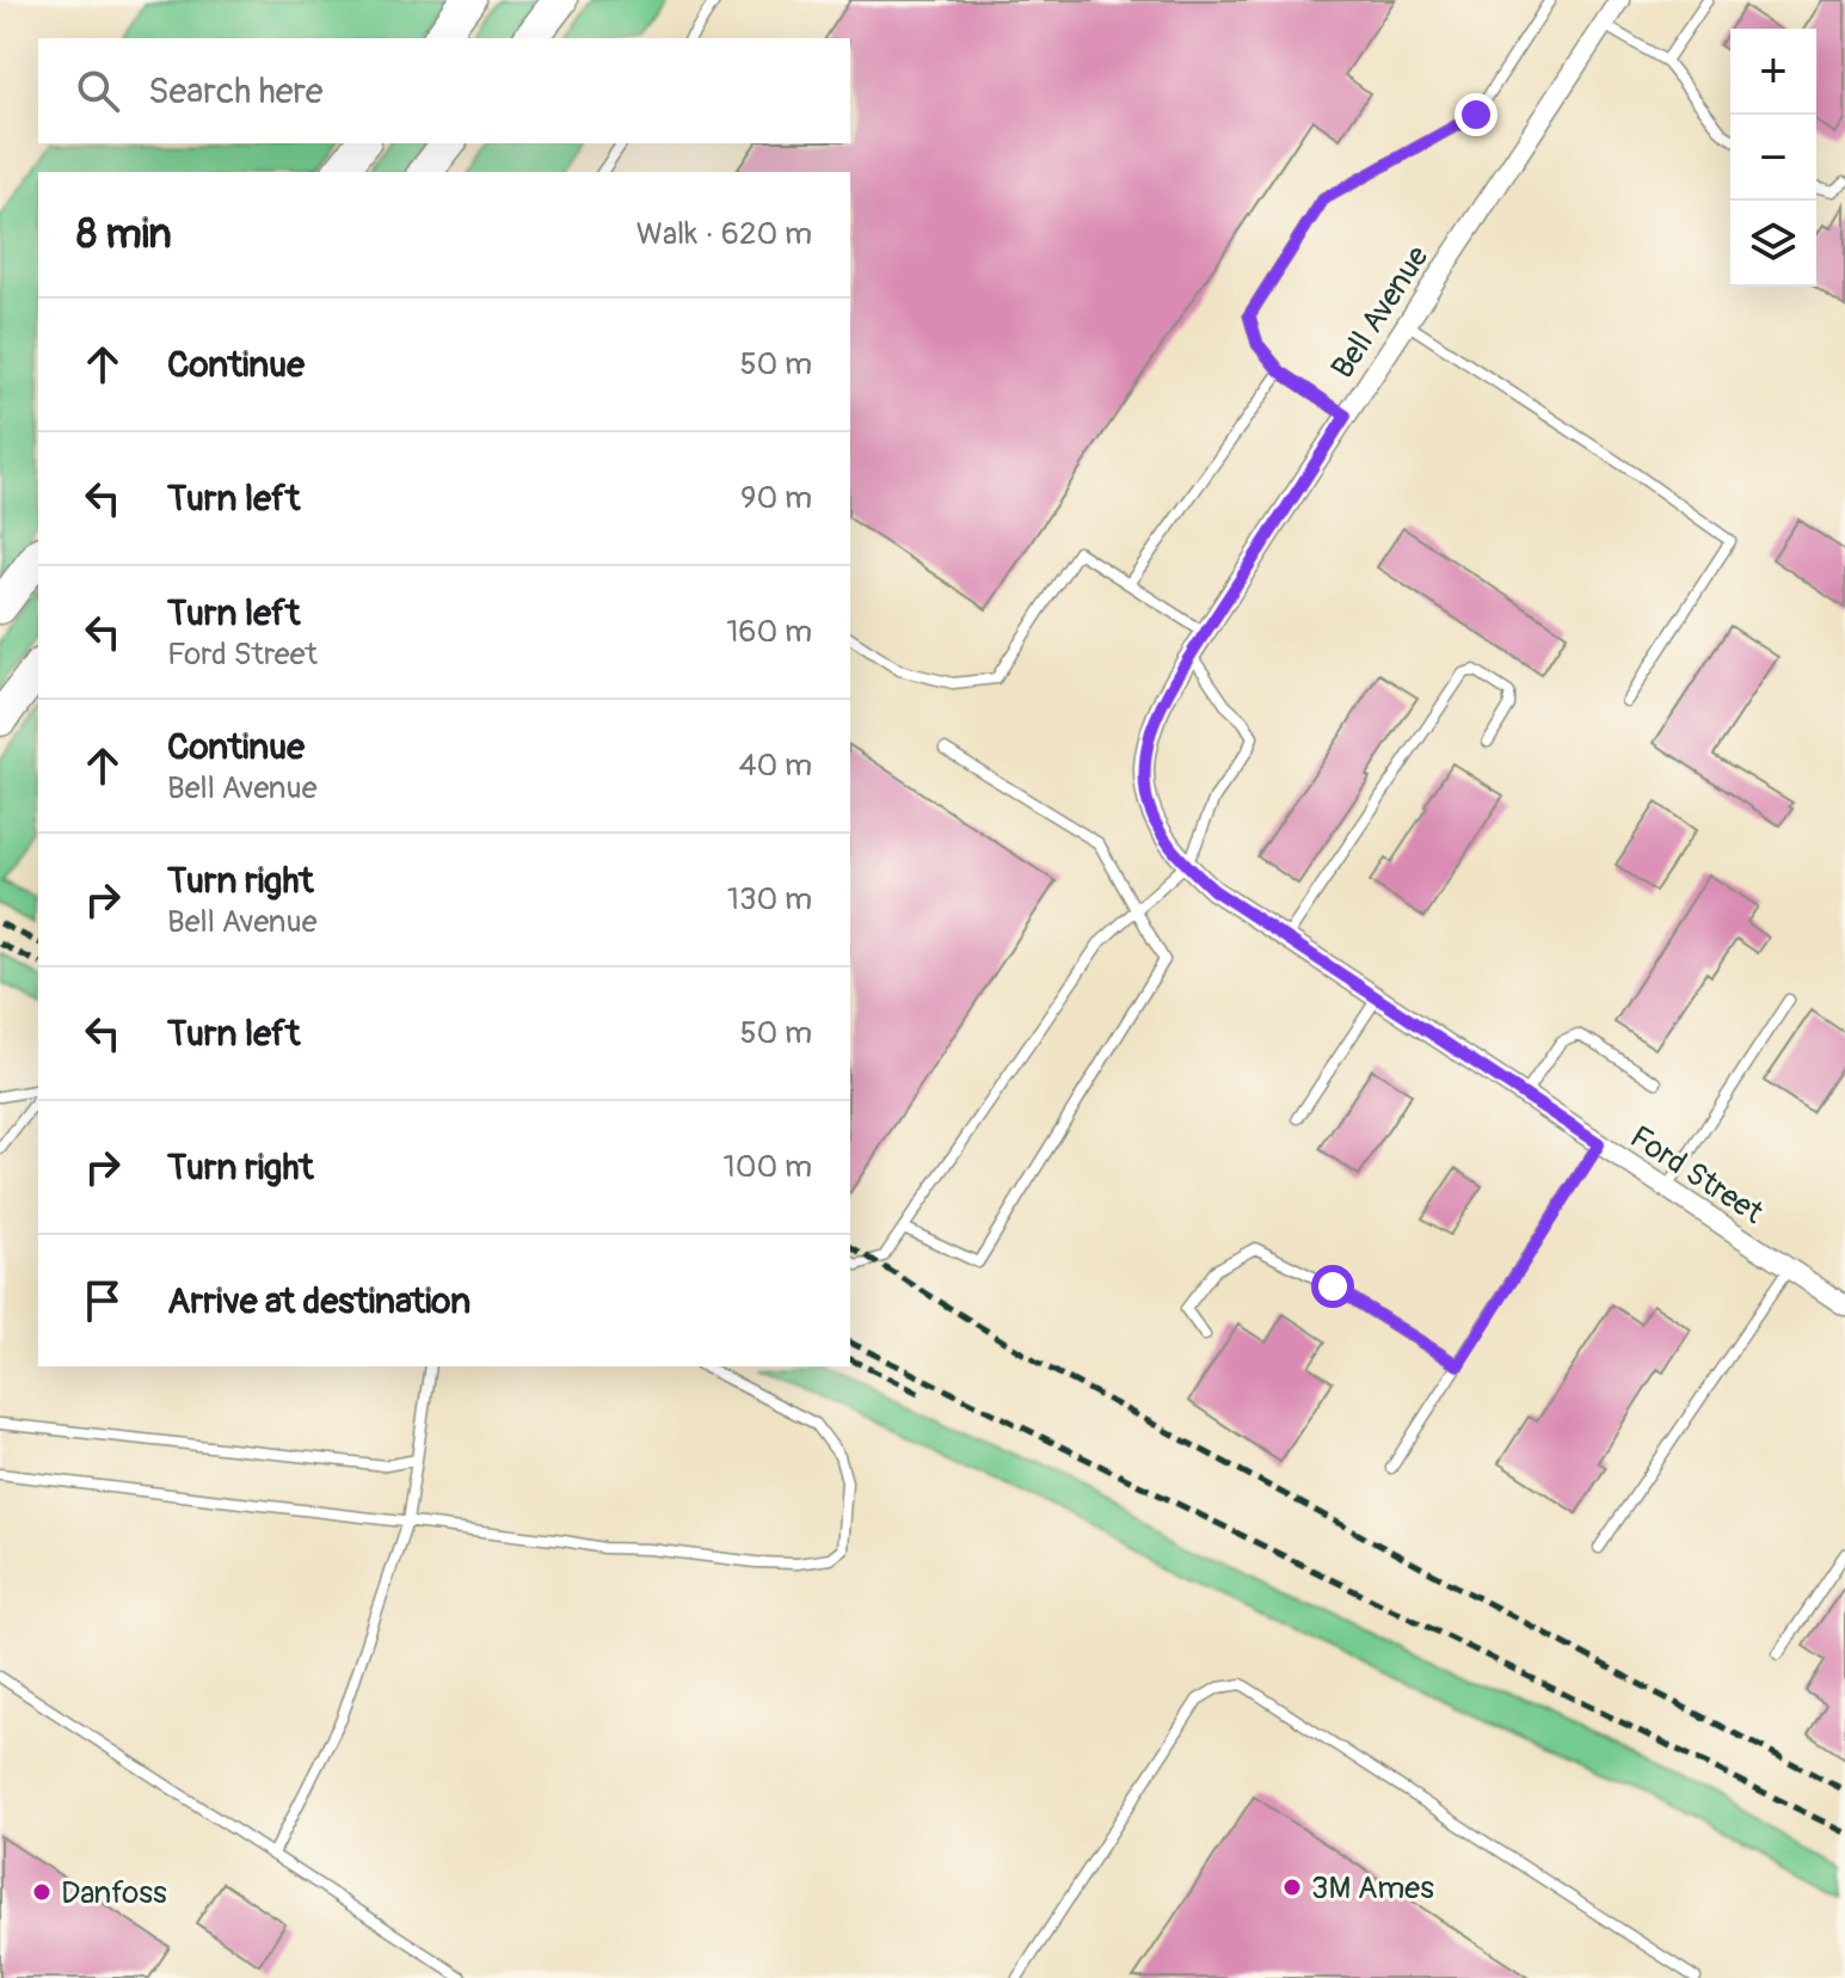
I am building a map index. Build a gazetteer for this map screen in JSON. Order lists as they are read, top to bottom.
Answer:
{
  "streets": {
    "street": ["Bell Avenue", "Ford Street"]
  },
  "crossings": [
    ["Bell Avenue", "Ford Street"]
  ],
  "places": ["3M Ames", "Danfoss"],
  "page": {
    "map_buttons": ["+", "−"],
    "search": "Search here",
    "heading": ["8 min", "Walk · 620 m"],
    "list": [
      ["Continue", "50 m"],
      ["Turn left", "90 m"],
      ["Turn left", "Ford Street", "160 m"],
      ["Continue", "Bell Avenue", "40 m"],
      ["Turn right", "Bell Avenue", "130 m"],
      ["Turn left", "50 m"],
      ["Turn right", "100 m"],
      "Arrive at destination"
    ]
  }
}
